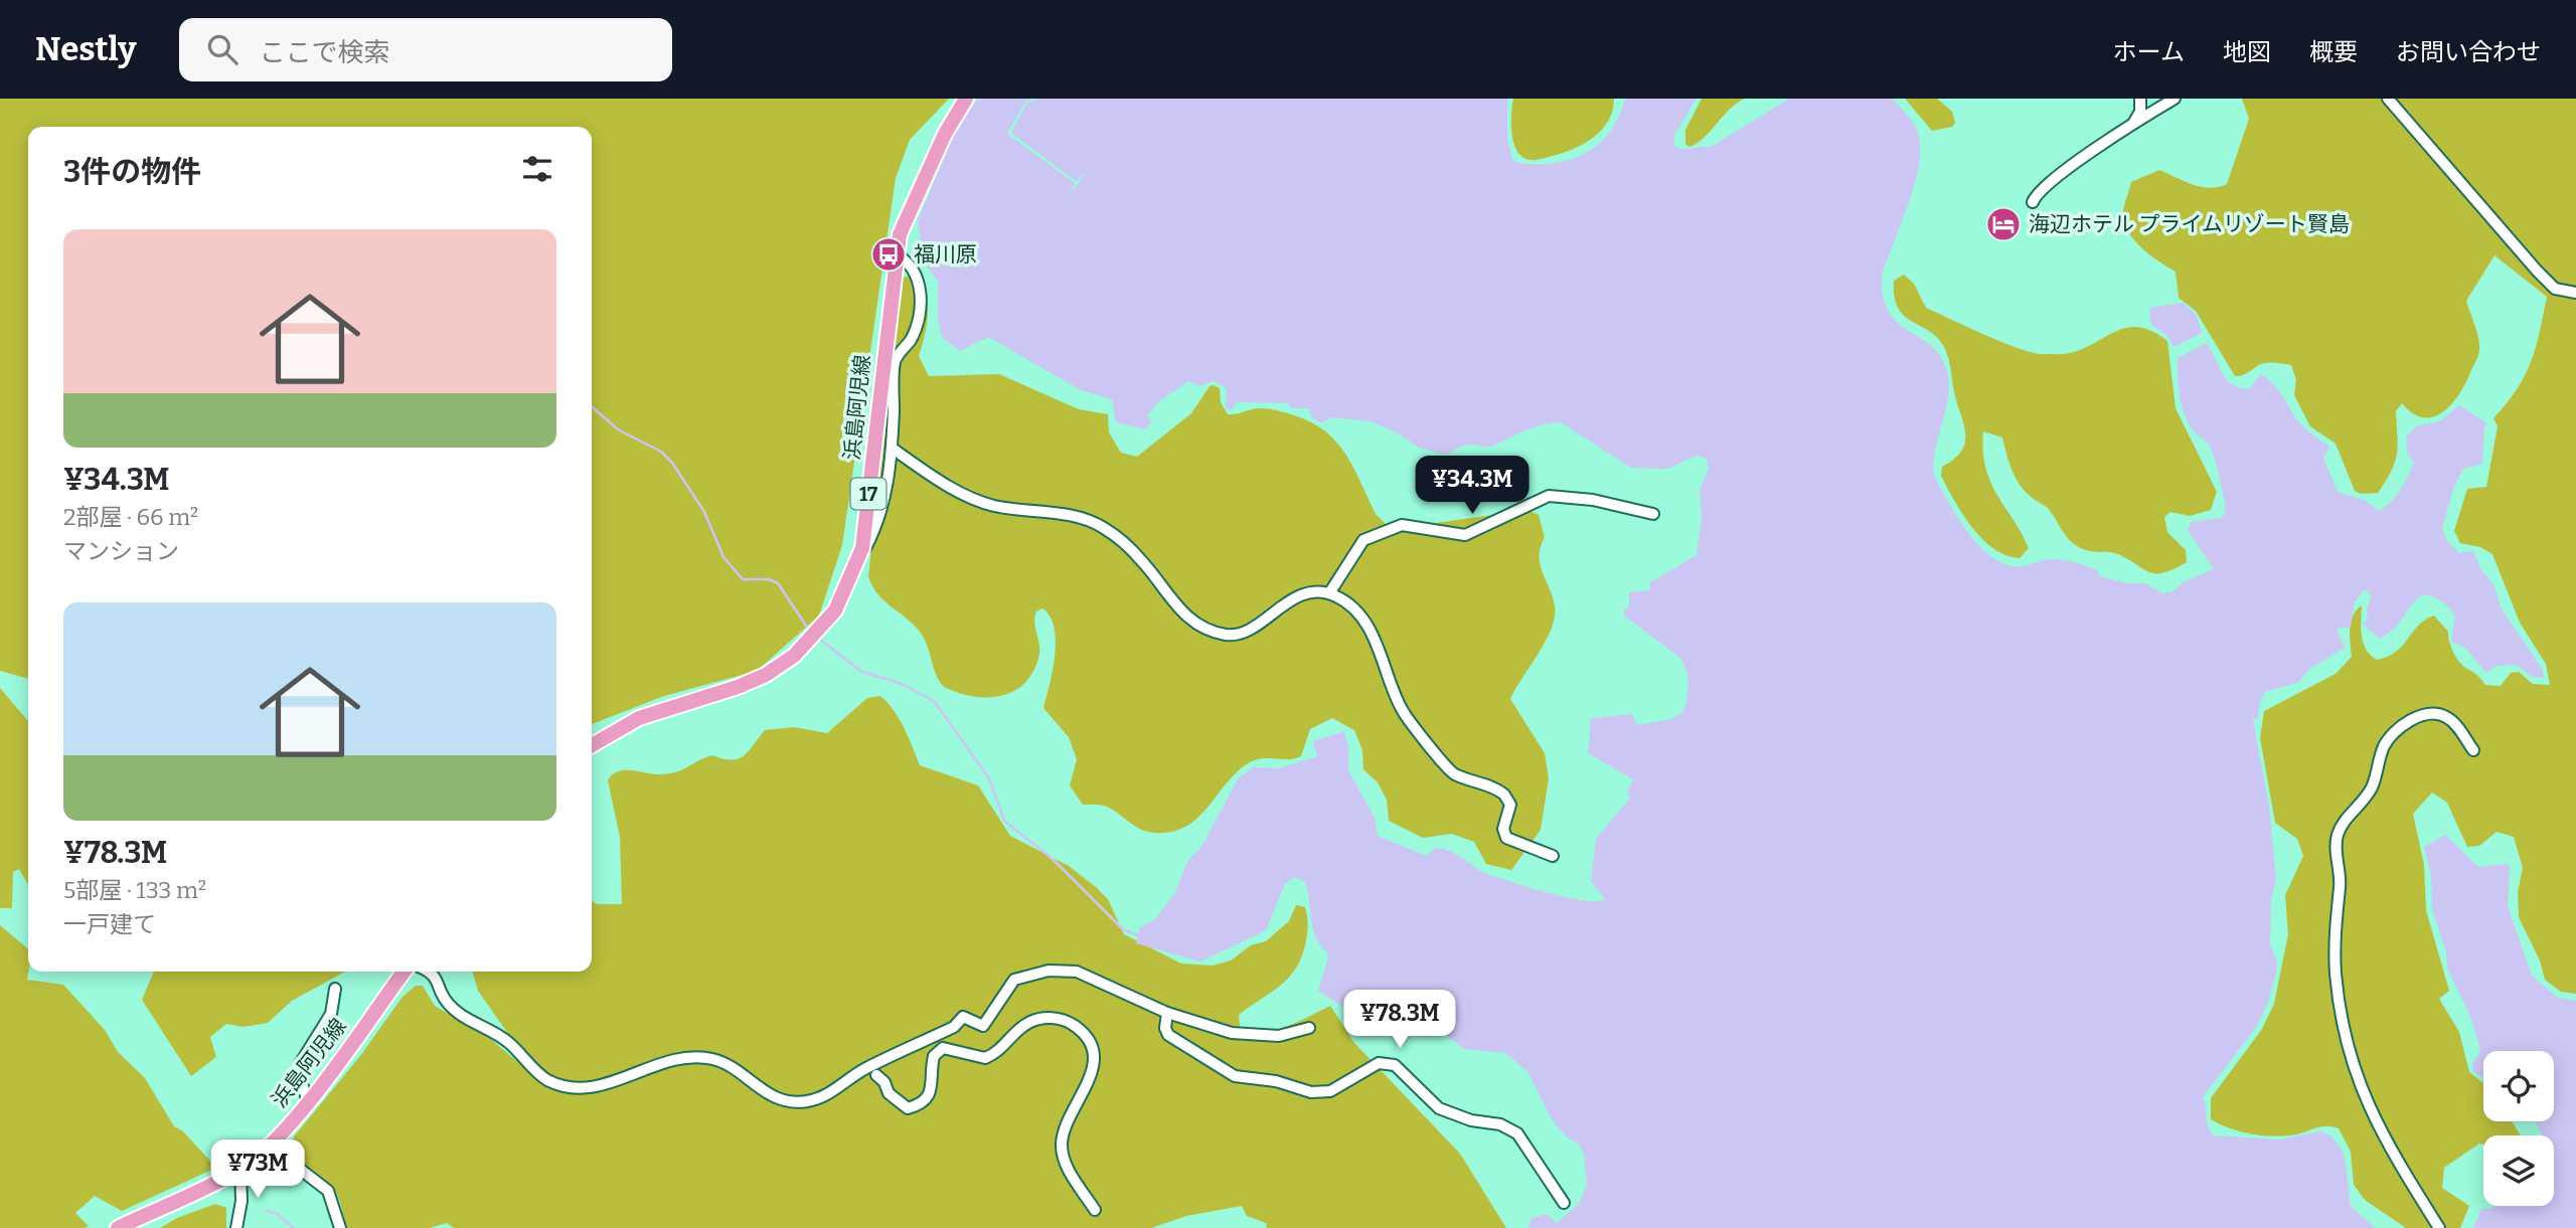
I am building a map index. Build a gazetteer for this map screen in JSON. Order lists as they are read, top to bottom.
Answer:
{
  "streets": {
    "main road": ["浜島阿児線", "17"]
  },
  "places": {
    "hotel": ["海辺ホテル プライムリゾート賢島"],
    "bus stop": ["福川原"]
  },
  "page": {
    "header": "Nestly",
    "search": "ここで検索",
    "nav": [
      "ホーム",
      "地図",
      "概要",
      "お問い合わせ"
    ],
    "heading": "3件の物件",
    "list": [
      {
        "name": "¥34.3M",
        "note": "2部屋 · 66 m² · マンション"
      },
      {
        "name": "¥78.3M",
        "note": "5部屋 · 133 m² · 一戸建て"
      }
    ],
    "price": ["¥34.3M", "¥78.3M", "¥73M"]
  }
}
